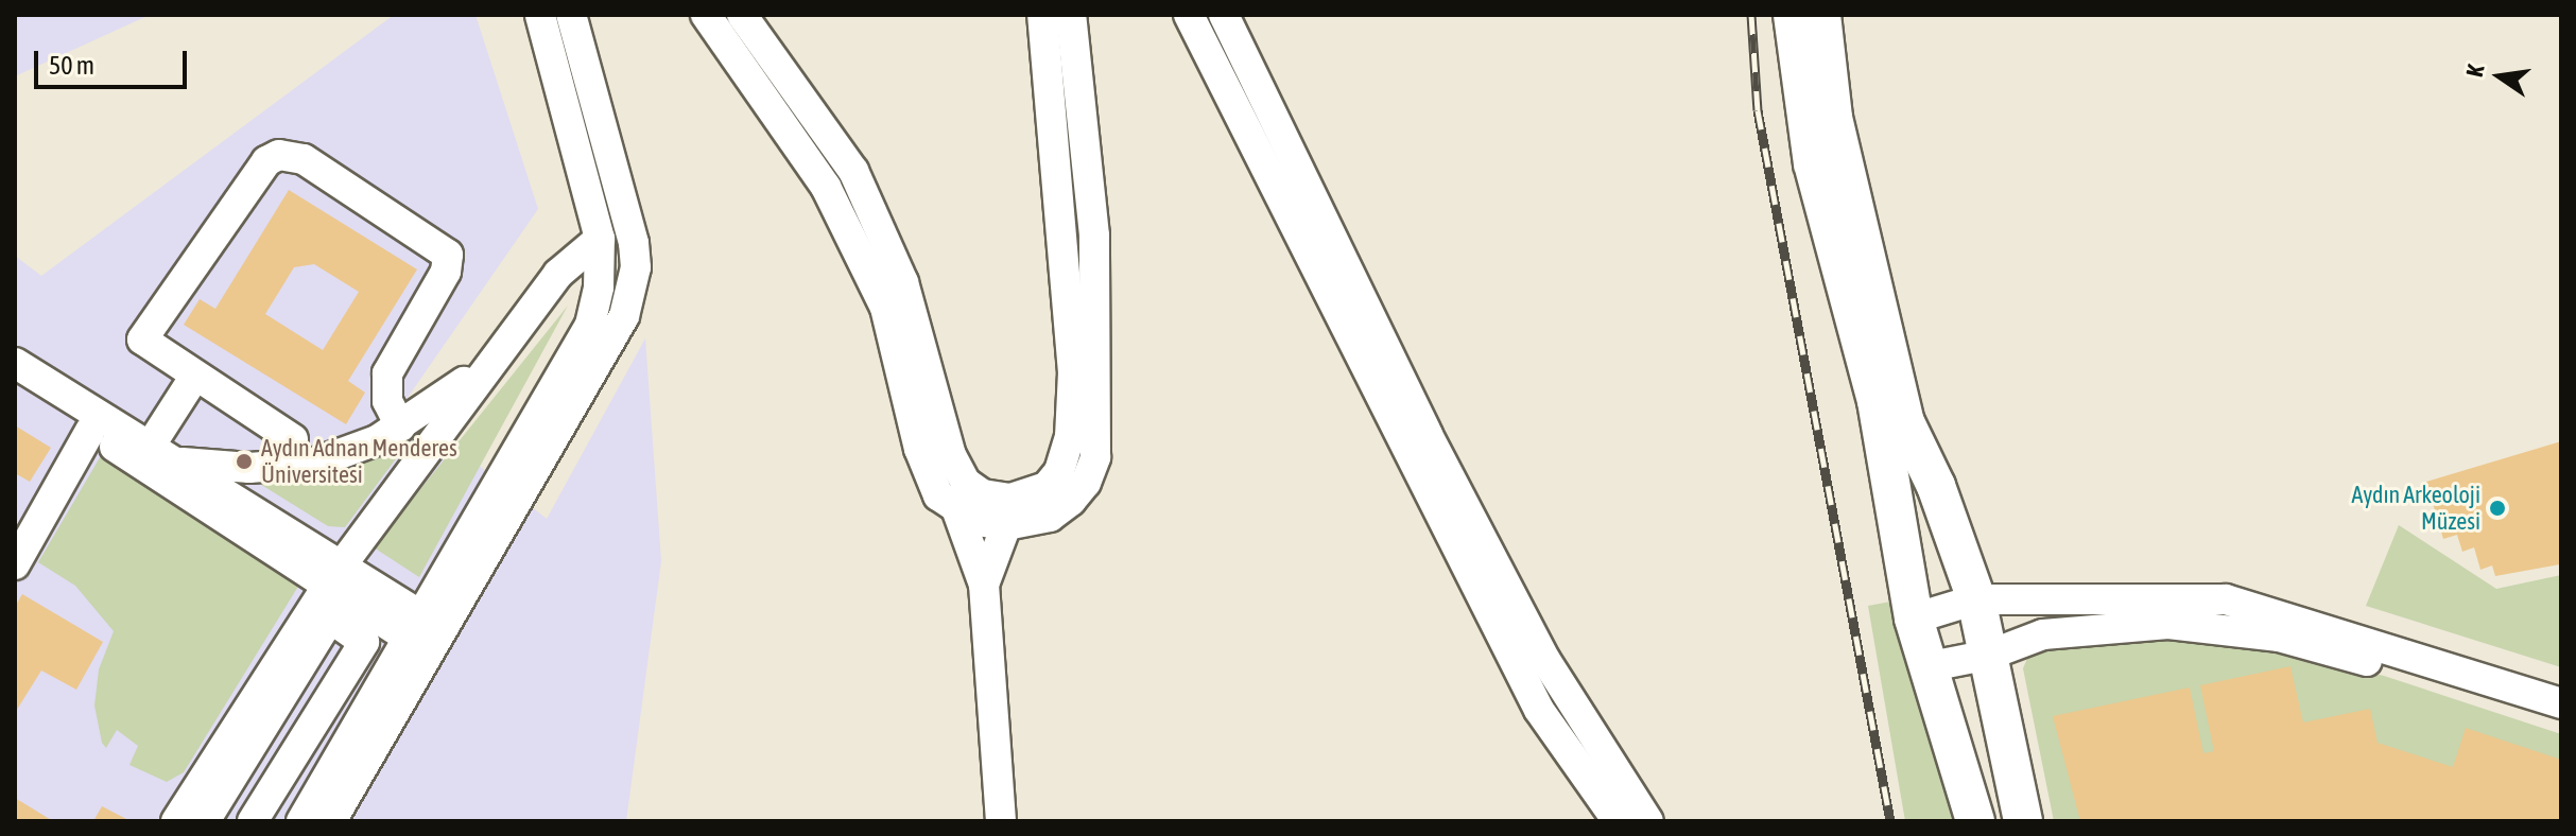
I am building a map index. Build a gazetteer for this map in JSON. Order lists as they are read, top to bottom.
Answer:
{
  "places": ["Aydın Adnan Menderes Üniversitesi", "Aydın Arkeoloji Müzesi"],
  "scale_bar": "50 m",
  "north": "left"
}
